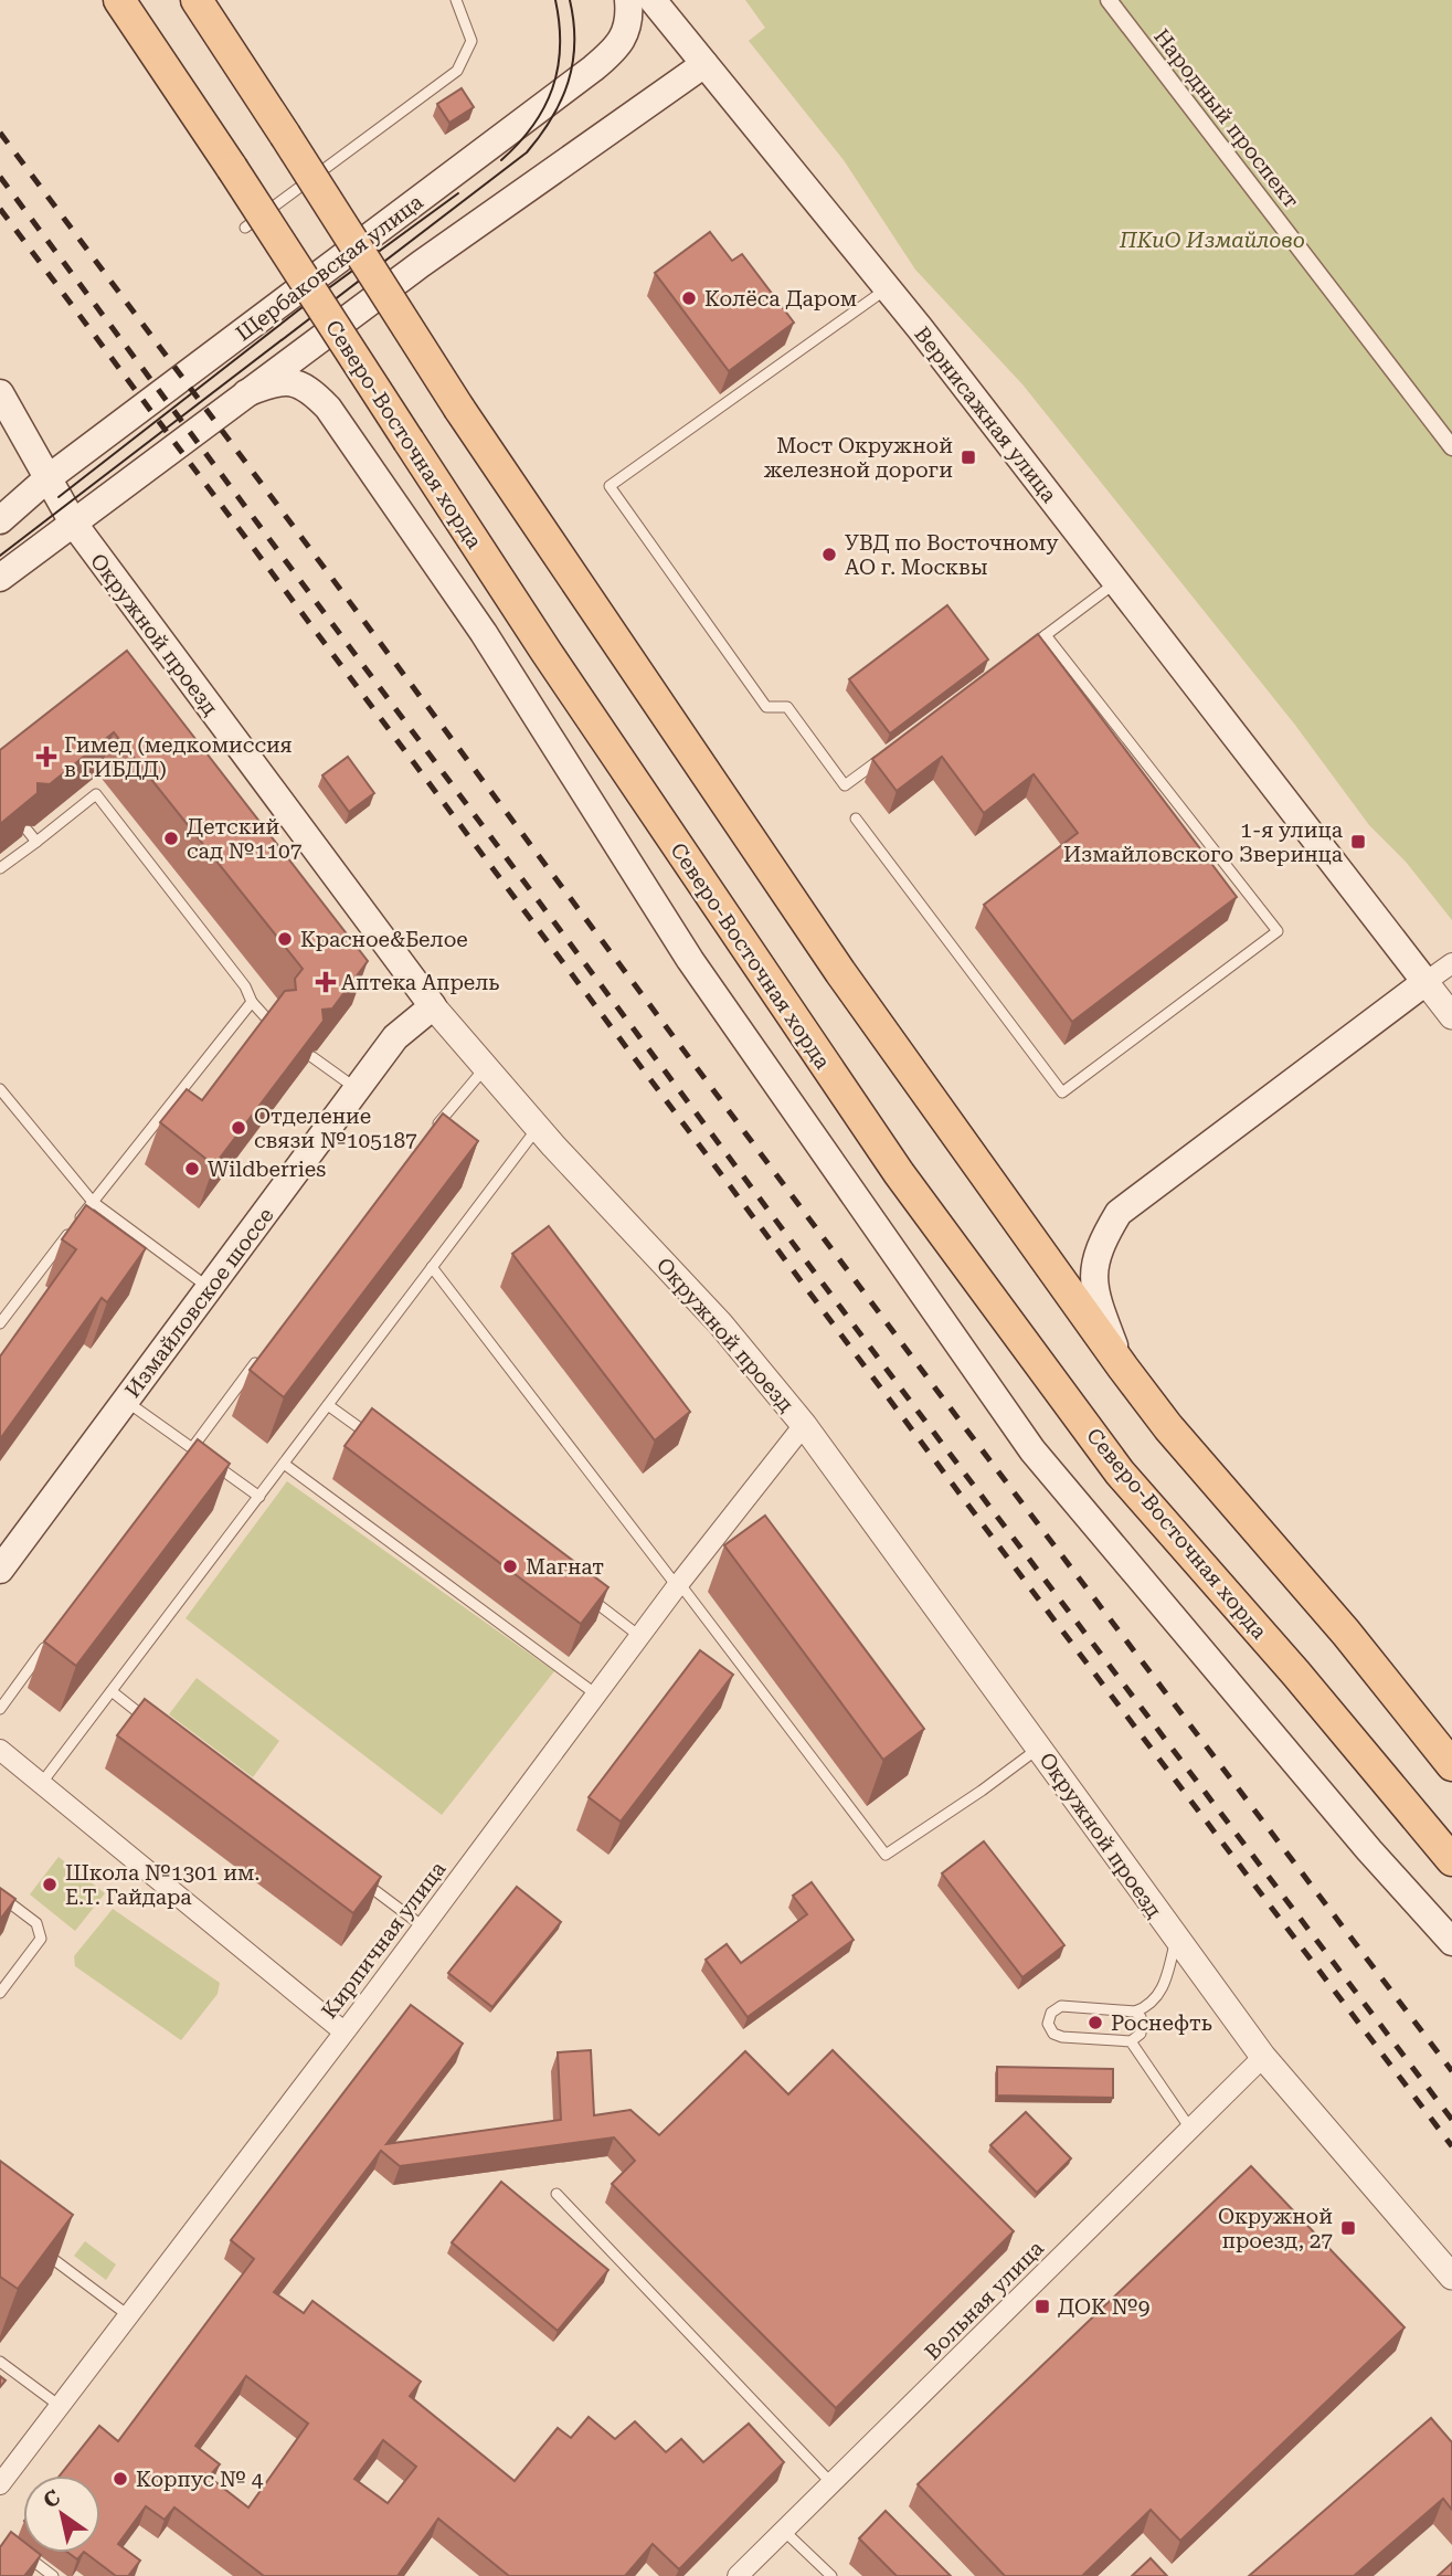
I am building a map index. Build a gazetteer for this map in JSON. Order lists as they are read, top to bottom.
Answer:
{
  "streets": {
    "main road": [
      "Щербаковская улица",
      "Вернисажная улица",
      "Северо-Восточная хорда",
      "Окружной проезд",
      "Измайловское шоссе"
    ],
    "street": ["Народный проспект", "Кирпичная улица", "Вольная улица"]
  },
  "crossings": [
    ["Щербаковская улица", "Окружной проезд"],
    ["Окружной проезд", "Измайловское шоссе"],
    ["Окружной проезд", "Кирпичная улица"],
    ["Окружной проезд", "Вольная улица"]
  ],
  "parks": ["ПКиО Измайлово"],
  "places": {
    "other": [
      "Колёса Даром",
      "УВД по Восточному АО г. Москвы",
      "Детский сад №1107",
      "Красное&Белое",
      "Отделение связи №105187",
      "Wildberries",
      "Магнат",
      "Школа №1301 им. Е.Т. Гайдара",
      "Роснефть",
      "Корпус № 4"
    ],
    "transit": [
      "Мост Окружной железной дороги",
      "1-я улица Измайловского Зверинца",
      "Окружной проезд, 27",
      "ДОК №9"
    ],
    "health": ["Гимед (медкомиссия в ГИБДД)", "Аптека Апрель"]
  },
  "north": "top left"
}
